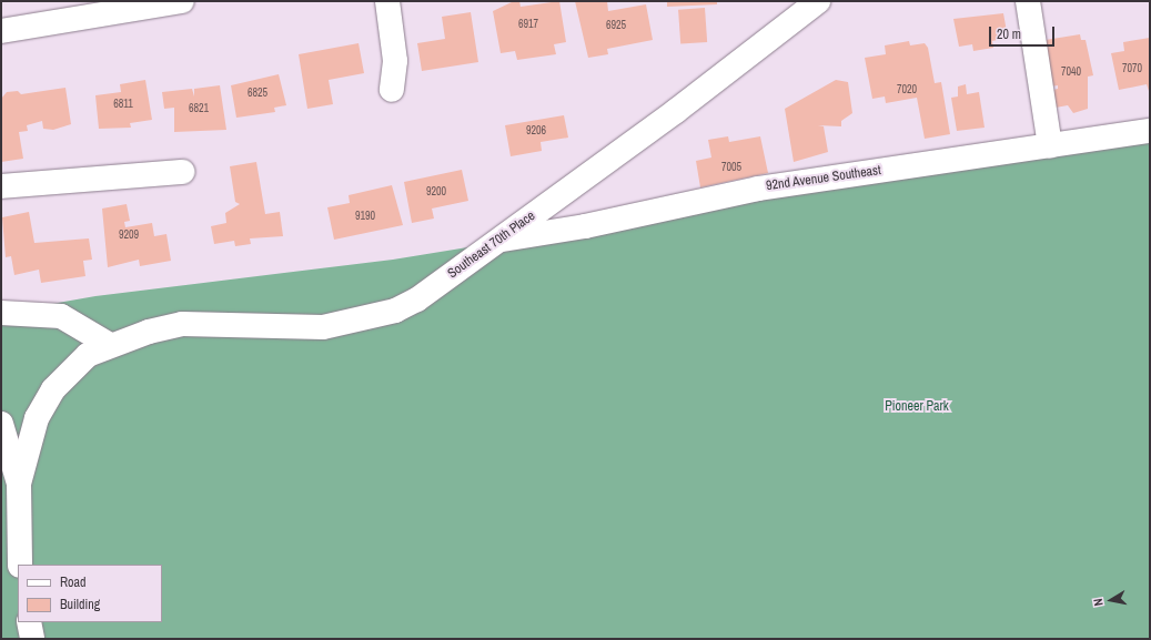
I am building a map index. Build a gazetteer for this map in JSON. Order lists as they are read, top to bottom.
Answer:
{
  "streets": {
    "street": ["92nd Avenue Southeast", "Southeast 70th Place"]
  },
  "crossings": [
    ["92nd Avenue Southeast", "Southeast 70th Place"]
  ],
  "parks": ["Pioneer Park"],
  "house_numbers": [
    "6917",
    "6925",
    "7070",
    "7040",
    "7020",
    "6825",
    "6811",
    "6821",
    "9206",
    "7005",
    "9200",
    "9190",
    "9209"
  ],
  "legend": ["Road", "Building"],
  "scale_bar": "20 m",
  "north": "left"
}
